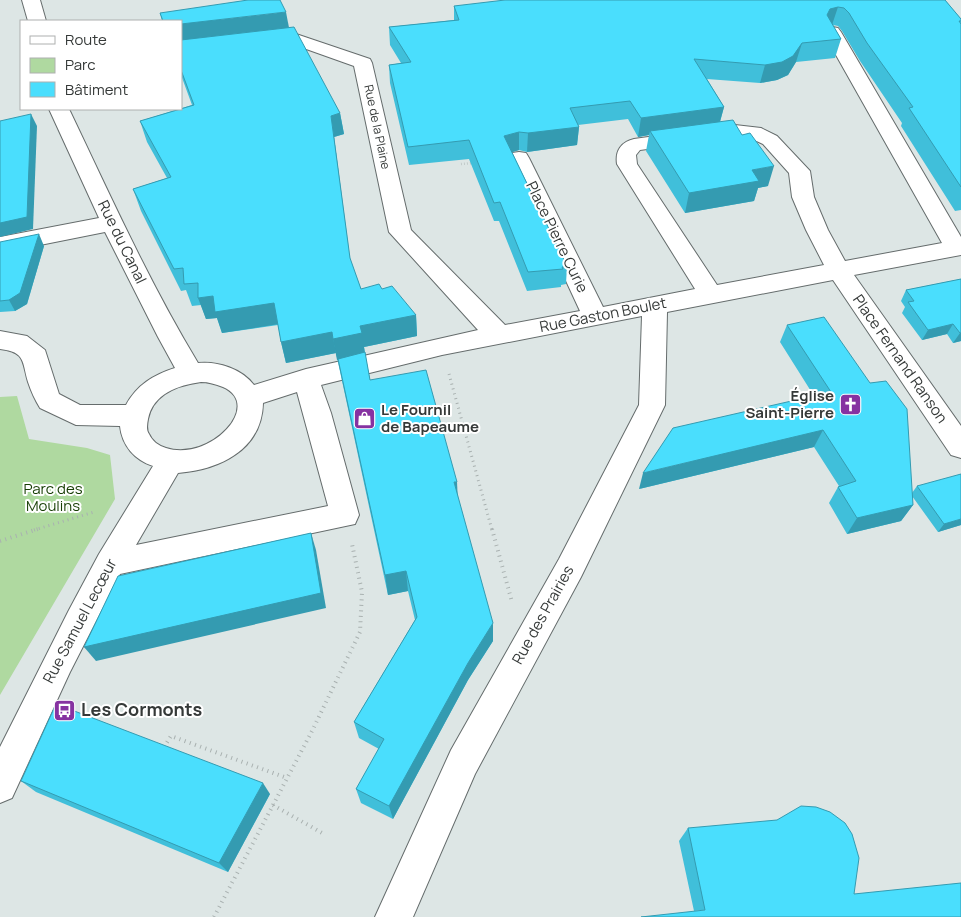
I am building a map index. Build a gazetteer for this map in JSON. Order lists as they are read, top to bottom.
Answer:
{
  "streets": {
    "street": [
      "Rue de la Plaine",
      "Place Pierre Curie",
      "Rue du Canal",
      "Rue Gaston Boulet",
      "Place Fernand Ranson",
      "Rue des Prairies",
      "Rue Samuel Lecœur"
    ]
  },
  "crossings": [
    ["Rue de la Plaine", "Rue Gaston Boulet"],
    ["Place Pierre Curie", "Rue Gaston Boulet"],
    ["Rue du Canal", "Rue Gaston Boulet"],
    ["Rue du Canal", "Rue Samuel Lecœur"],
    ["Rue Gaston Boulet", "Place Fernand Ranson"],
    ["Rue Gaston Boulet", "Rue des Prairies"],
    ["Rue Gaston Boulet", "Rue Samuel Lecœur"]
  ],
  "parks": ["Parc des Moulins"],
  "places": {
    "church": ["Église Saint-Pierre"],
    "shop": ["Le Fournil de Bapeaume"],
    "bus stop": ["Les Cormonts"]
  },
  "legend": ["Route", "Parc", "Bâtiment"]
}
